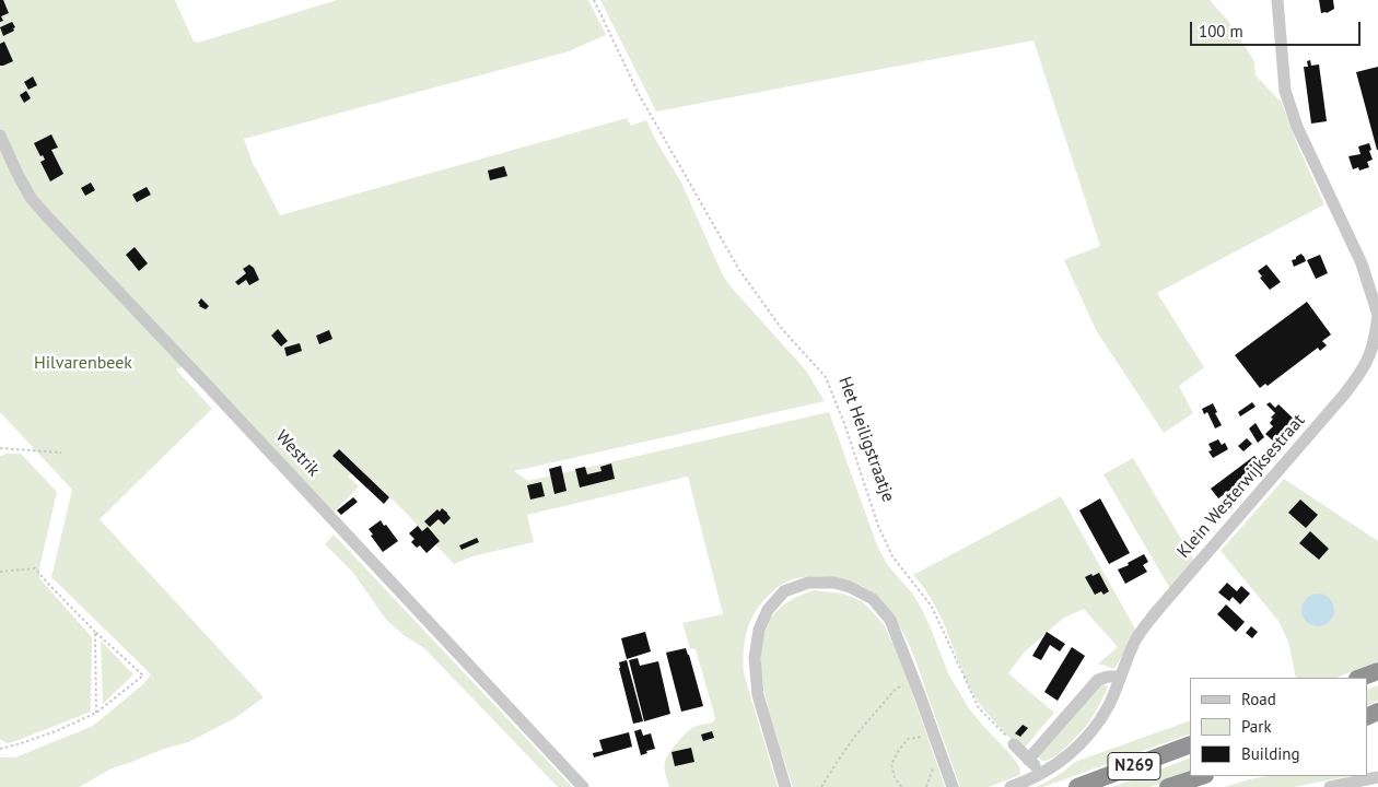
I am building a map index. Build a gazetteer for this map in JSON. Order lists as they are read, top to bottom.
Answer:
{
  "streets": {
    "highway": ["N269"],
    "street": ["Westrik", "Klein Westerwijksestraat"],
    "path": ["Het Heiligstraatje"]
  },
  "parks": ["Hilvarenbeek"],
  "legend": ["Road", "Park", "Building"],
  "scale_bar": "100 m"
}
